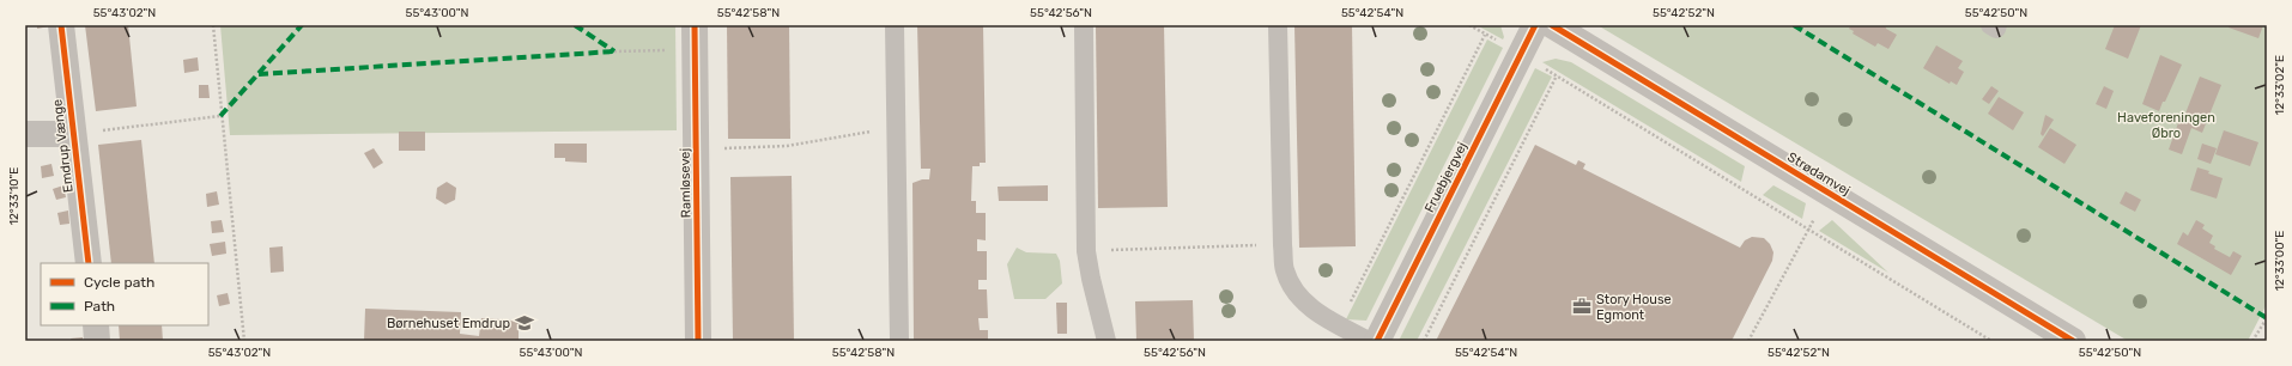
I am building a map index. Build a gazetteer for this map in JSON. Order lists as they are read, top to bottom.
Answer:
{
  "streets": {
    "street": [
      "Emdrup Vænge",
      "Strødamvej",
      "Fruebjergvej",
      "Ramløsevej"
    ]
  },
  "parks": ["Haveforeningen Øbro"],
  "places": {
    "office": ["Story House Egmont"],
    "school or university": ["Børnehuset Emdrup"]
  },
  "legend": ["Cycle path", "Path"],
  "coordinates": [
    "55°43'02\"N",
    "55°43'00\"N",
    "55°42'58\"N",
    "55°42'56\"N",
    "55°42'54\"N",
    "55°42'52\"N",
    "55°42'50\"N",
    "12°33'02\"E",
    "12°33'10\"E",
    "12°33'00\"E"
  ]
}
